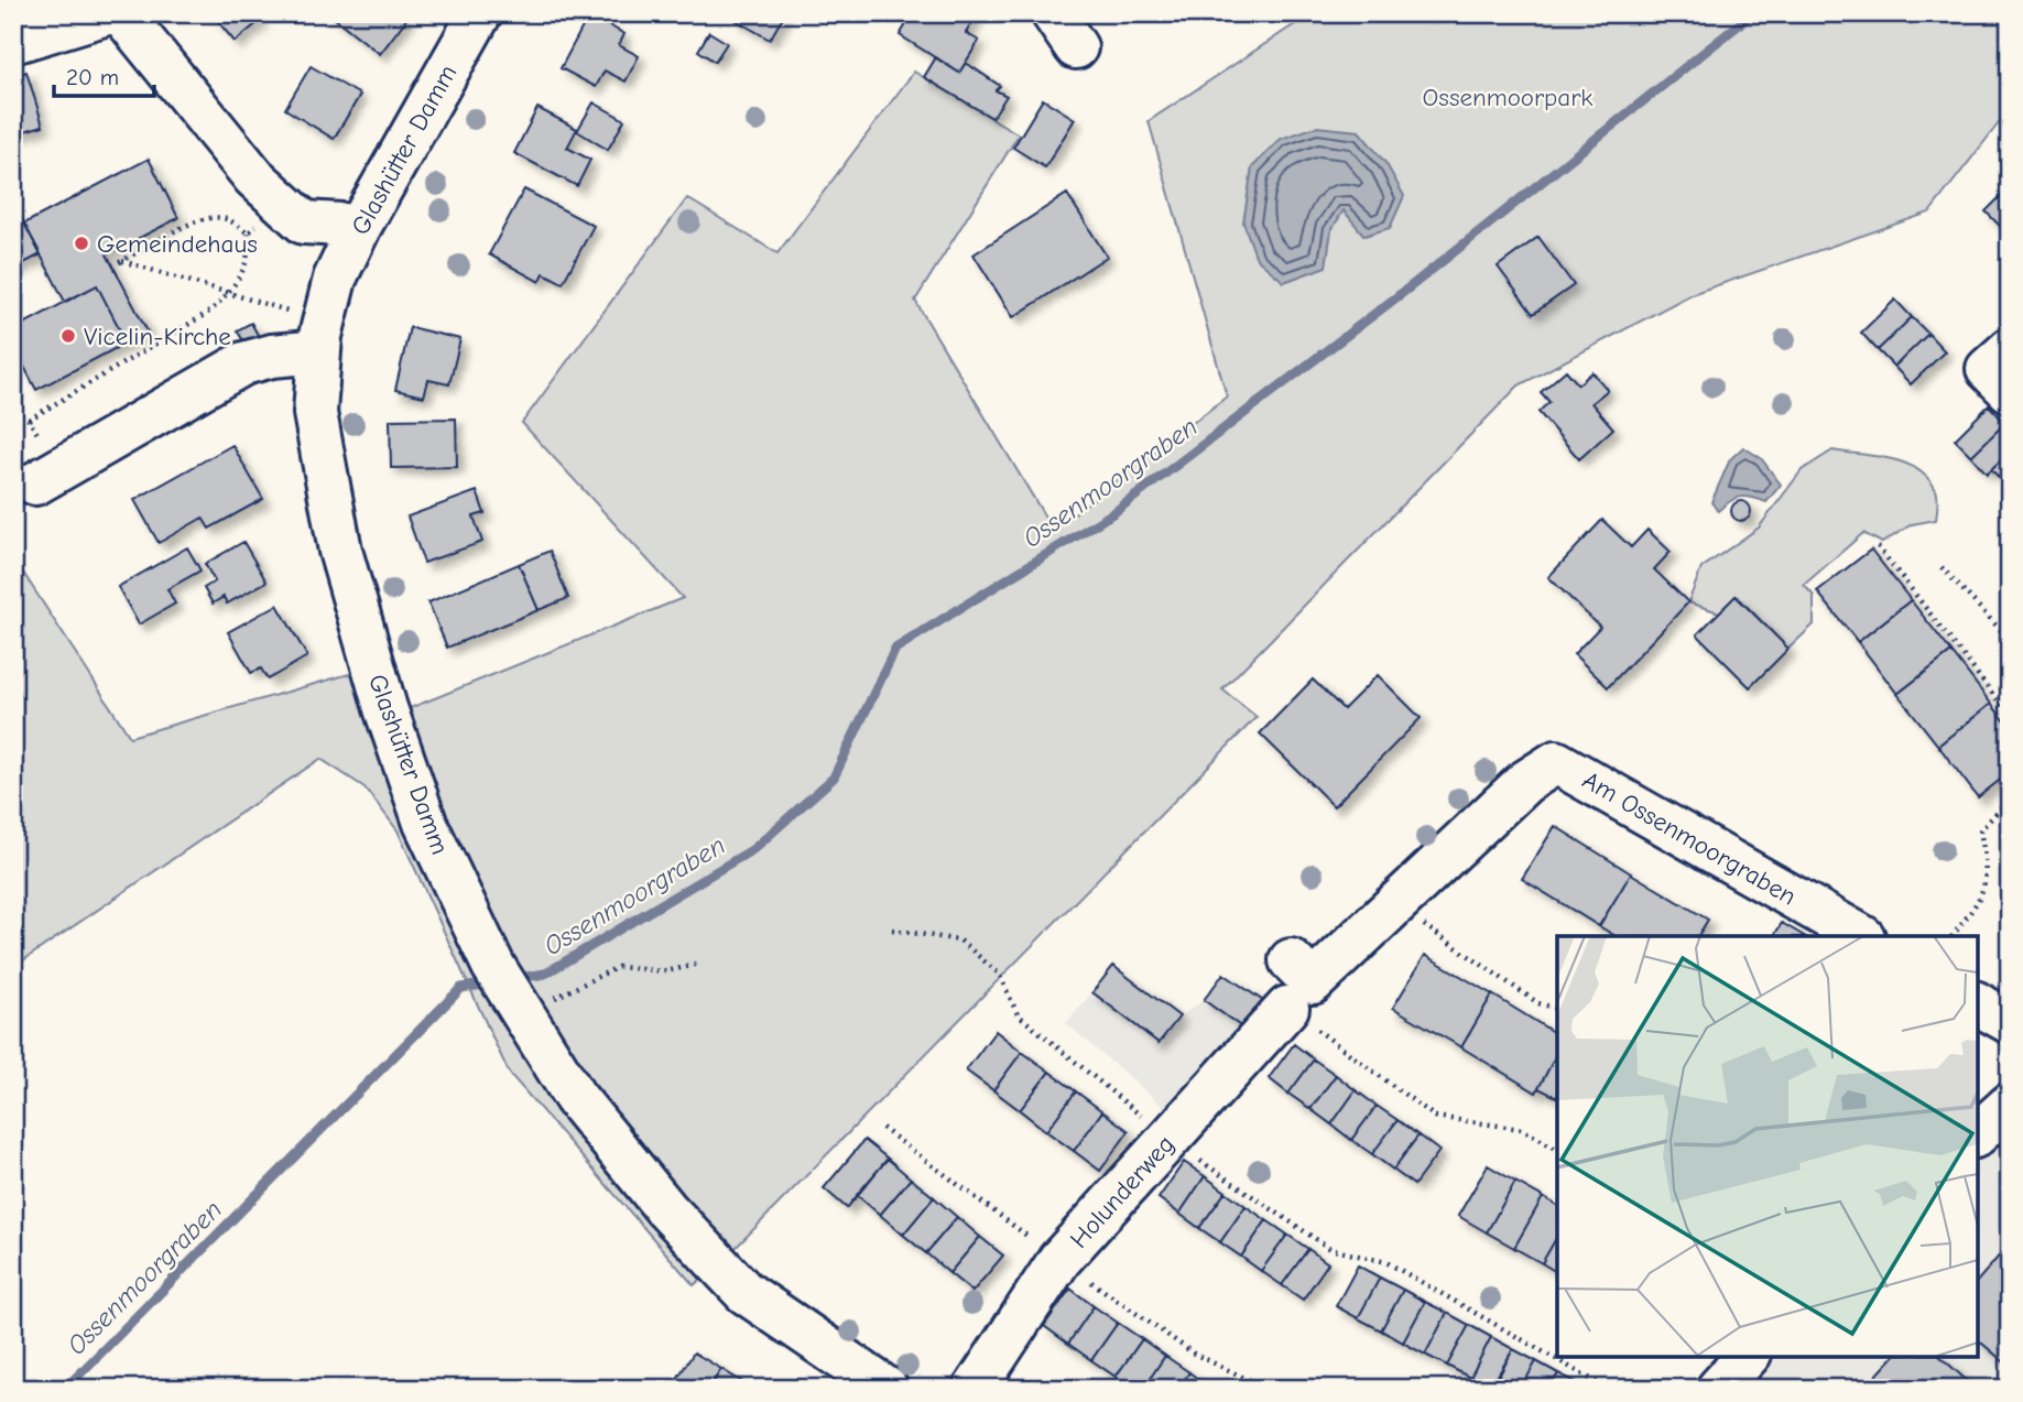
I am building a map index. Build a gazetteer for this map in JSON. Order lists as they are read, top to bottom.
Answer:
{
  "streets": {
    "street": ["Glashütter Damm", "Am Ossenmoorgraben", "Holunderweg"]
  },
  "water": ["Ossenmoorgraben"],
  "parks": ["Ossenmoorpark"],
  "places": ["Gemeindehaus", "Vicelin-Kirche"],
  "scale_bar": "20 m"
}
